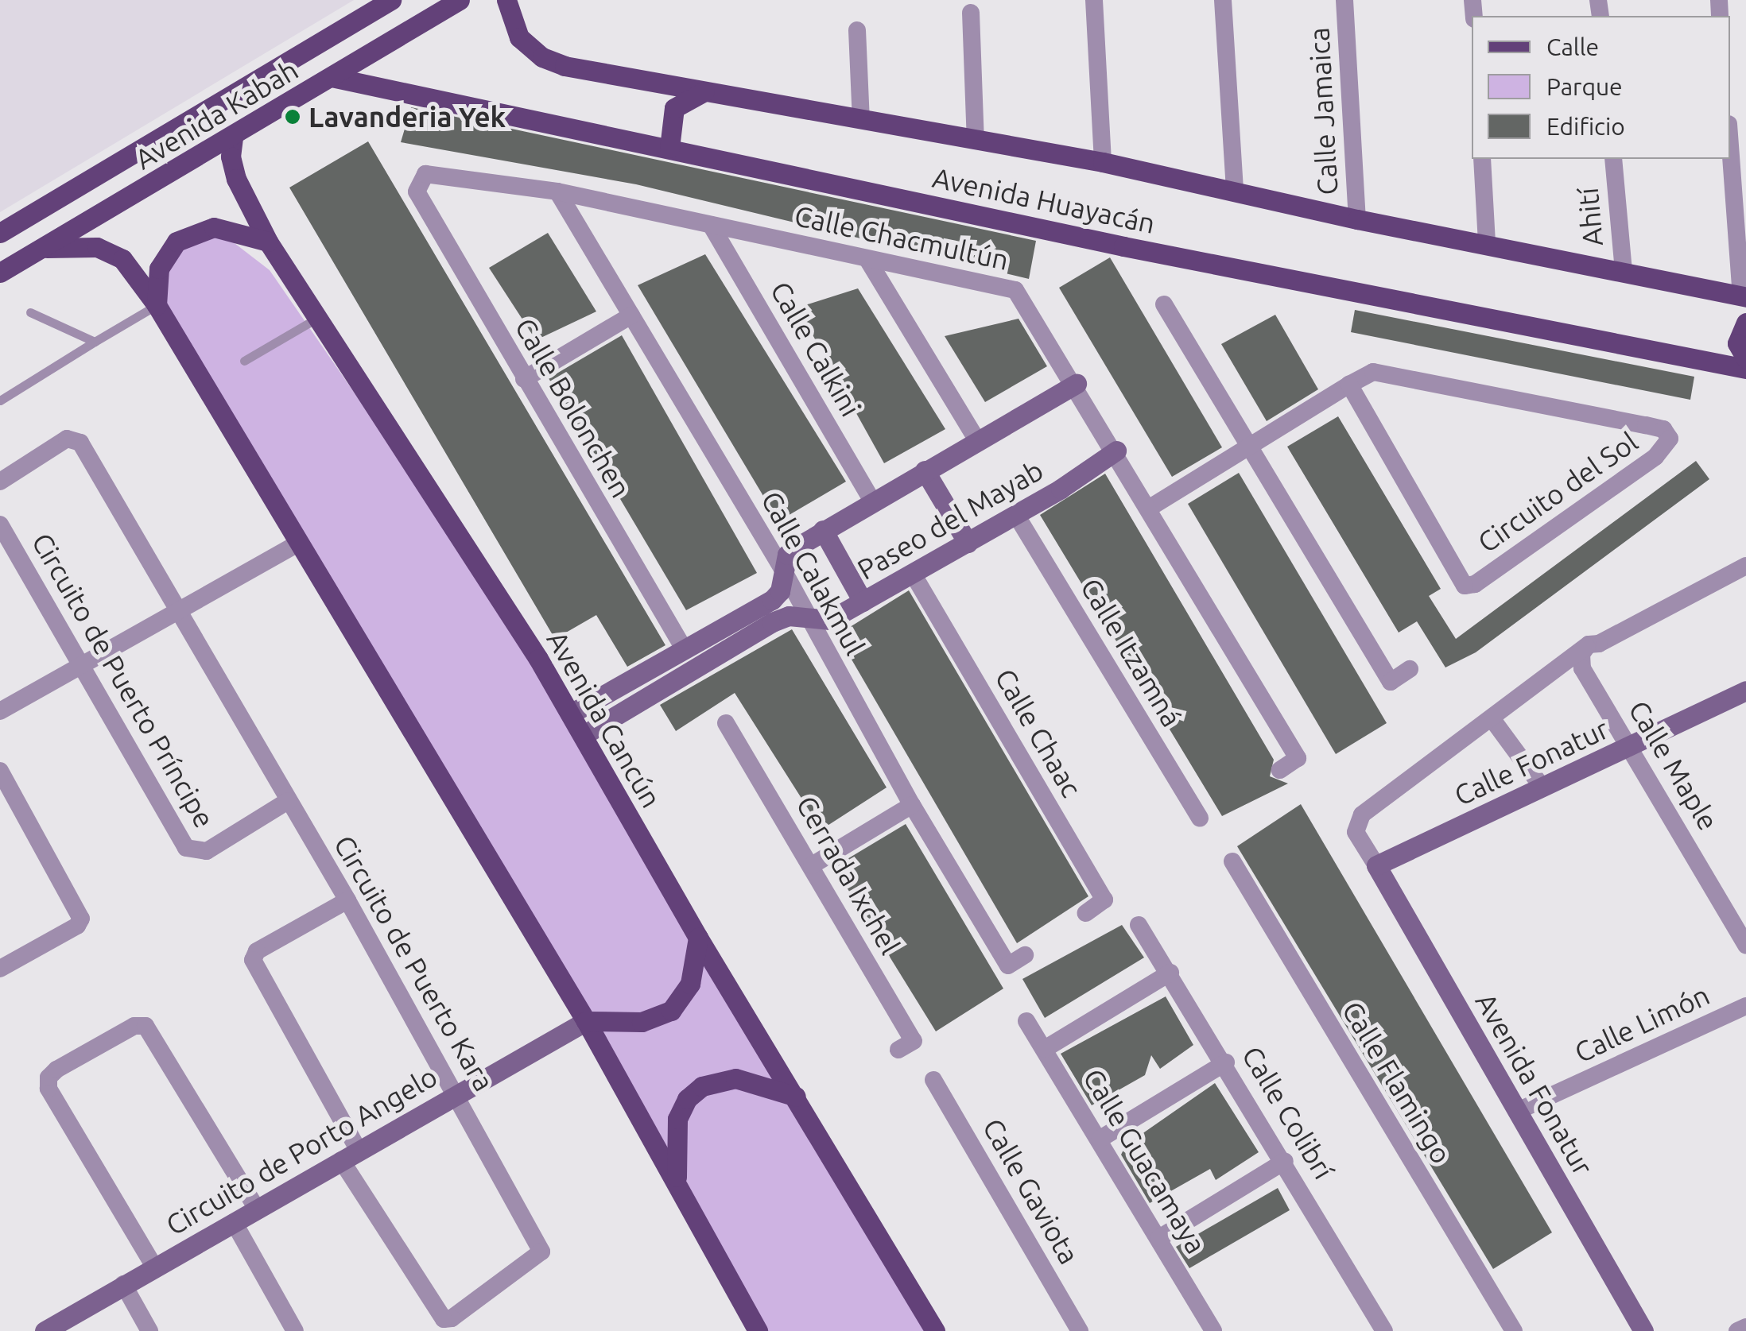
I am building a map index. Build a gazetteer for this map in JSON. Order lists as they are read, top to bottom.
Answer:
{
  "streets": {
    "main road": ["Avenida Kabah", "Avenida Huayacán", "Avenida Cancún"],
    "street": [
      "Calle Jamaica",
      "Ahití",
      "Calle Chacmultún",
      "Calle Calkini",
      "Calle Bolonchen",
      "Circuito del Sol",
      "Paseo del Mayab",
      "Calle Calakmul",
      "Calle Itzamná",
      "Circuito de Puerto Príncipe",
      "Calle Chaac",
      "Calle Fonatur",
      "Calle Maple",
      "Cerrada Ixchel",
      "Circuito de Puerto Kara",
      "Calle Limón",
      "Calle Flamingo",
      "Avenida Fonatur",
      "Calle Colibrí",
      "Circuito de Porto Angelo",
      "Calle Guacamaya",
      "Calle Gaviota"
    ]
  },
  "crossings": [
    ["Calle Jamaica", "Avenida Huayacán"],
    ["Avenida Kabah", "Avenida Huayacán"],
    ["Avenida Kabah", "Avenida Cancún"],
    ["Avenida Huayacán", "Ahití"],
    ["Calle Chacmultún", "Calle Calkini"],
    ["Calle Chacmultún", "Calle Bolonchen"],
    ["Calle Chacmultún", "Paseo del Mayab"],
    ["Calle Chacmultún", "Calle Calakmul"],
    ["Calle Calkini", "Paseo del Mayab"],
    ["Paseo del Mayab", "Calle Calakmul"],
    ["Paseo del Mayab", "Calle Itzamná"],
    ["Paseo del Mayab", "Avenida Cancún"],
    ["Paseo del Mayab", "Calle Chaac"],
    ["Circuito de Puerto Príncipe", "Circuito de Puerto Kara"],
    ["Calle Fonatur", "Calle Maple"],
    ["Calle Fonatur", "Avenida Fonatur"],
    ["Circuito de Puerto Kara", "Circuito de Porto Angelo"],
    ["Calle Limón", "Avenida Fonatur"]
  ],
  "places": ["Lavanderia Yek"],
  "legend": ["Calle", "Parque", "Edificio"]
}
